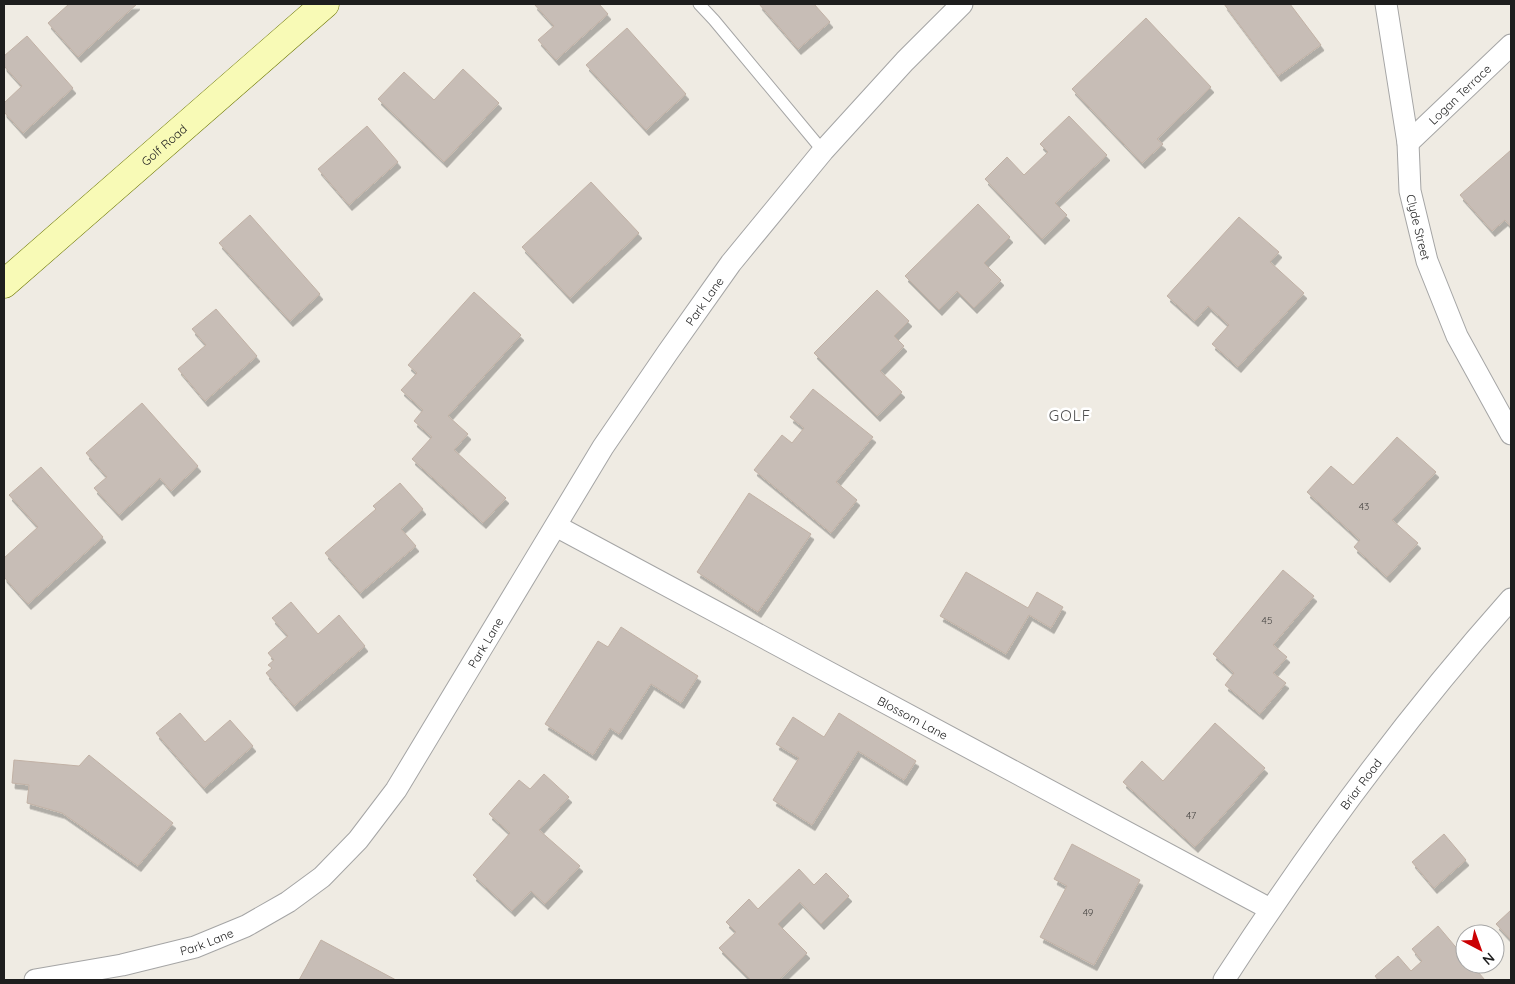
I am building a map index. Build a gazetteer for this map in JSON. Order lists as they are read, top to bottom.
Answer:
{
  "streets": {
    "main road": ["Golf Road"],
    "street": [
      "Logan Terrace",
      "Clyde Street",
      "Park Lane",
      "Blossom Lane",
      "Briar Road"
    ]
  },
  "crossings": [
    ["Logan Terrace", "Clyde Street"],
    ["Park Lane", "Blossom Lane"],
    ["Blossom Lane", "Briar Road"]
  ],
  "districts": ["GOLF"],
  "house_numbers": [
    "43",
    "45",
    "47",
    "49"
  ],
  "north": "bottom right"
}
